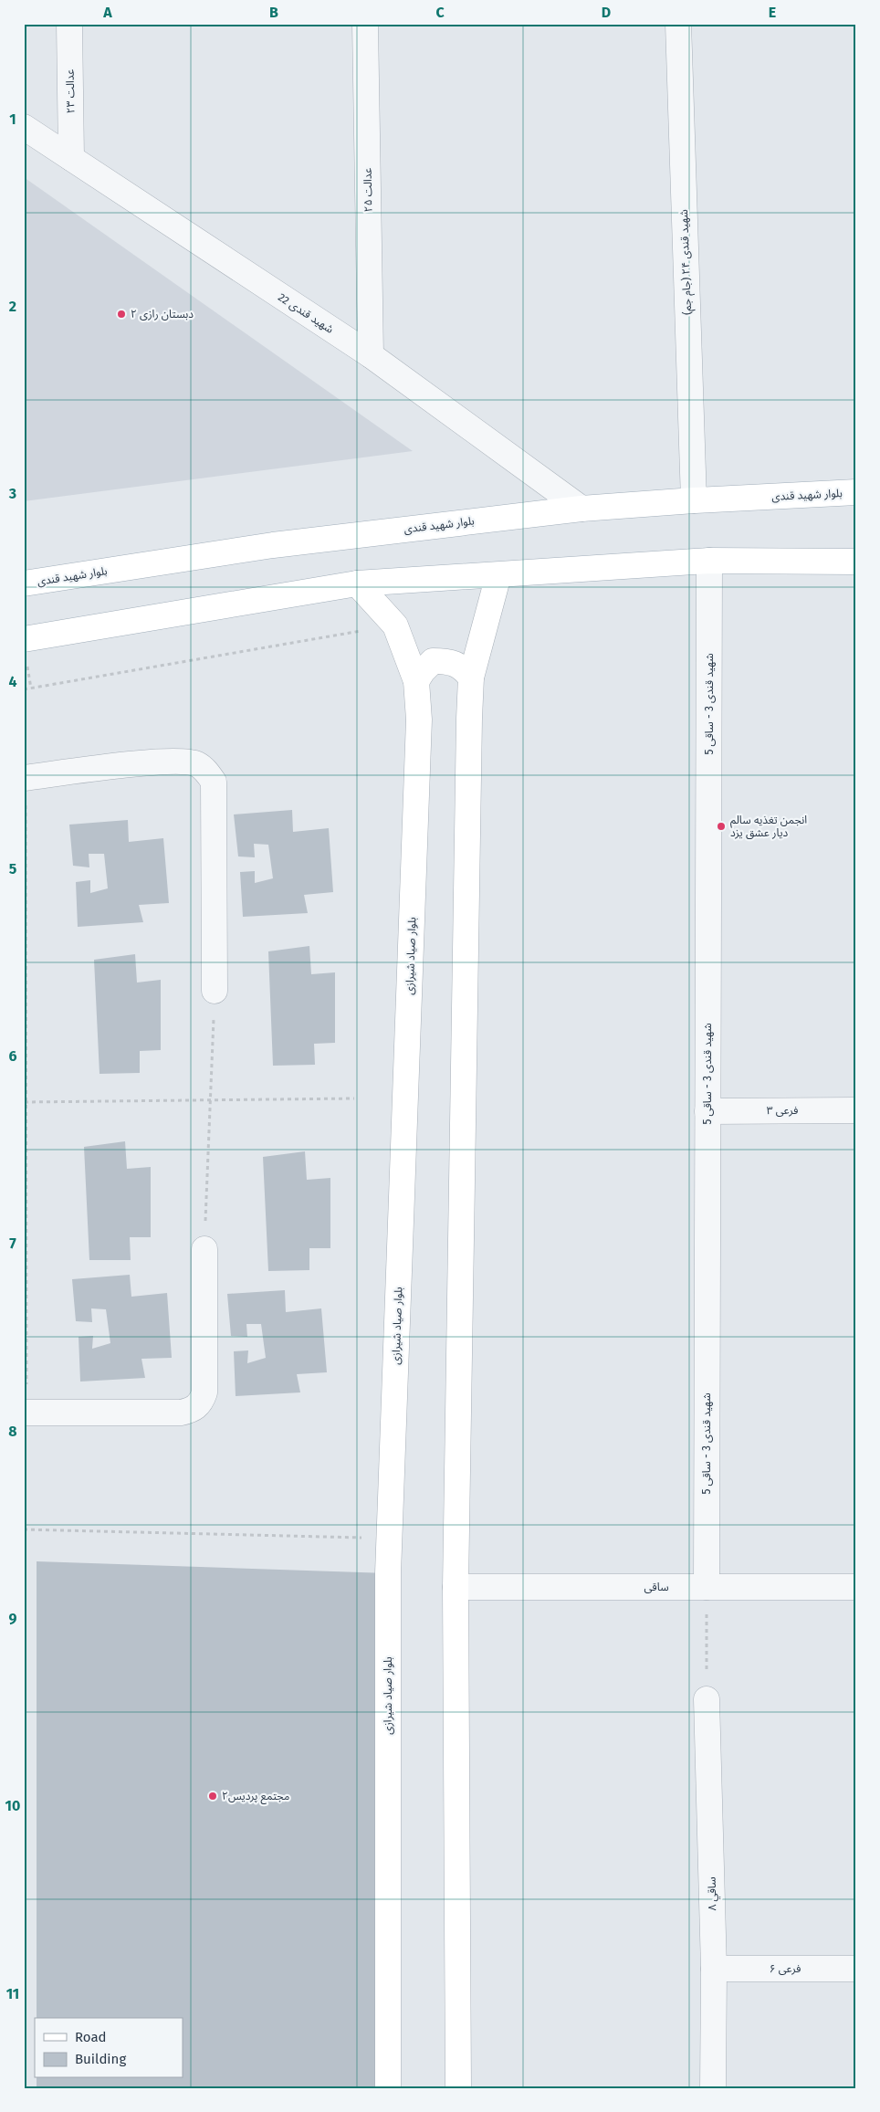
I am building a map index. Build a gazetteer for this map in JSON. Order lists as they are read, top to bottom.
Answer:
{
  "streets": {
    "main road": ["بلوار شهید قندی", "بلوار صیاد شیرازی"],
    "street": [
      "عدالت ۲۳",
      "عدالت ۲۵",
      "شهید قندی ۲۴ (جام جم)",
      "شهید قندی 22",
      "شهید قندی 3 - ساقی 5",
      "فرعی ۳",
      "ساقی",
      "ساقي ۸",
      "فرعی ۶"
    ]
  },
  "crossings": [
    ["عدالت ۲۳", "شهید قندی 22"],
    ["عدالت ۲۵", "شهید قندی 22"],
    ["شهید قندی ۲۴ (جام جم)", "بلوار شهید قندی"],
    ["شهید قندی 22", "بلوار شهید قندی"],
    ["شهید قندی 3 - ساقی 5", "فرعی ۳"],
    ["شهید قندی 3 - ساقی 5", "ساقی"],
    ["ساقي ۸", "فرعی ۶"]
  ],
  "places": ["دبستان رازی ۲", "انجمن تغذیه سالم دیار عشق یزد", "مجتمع پردیس۲"],
  "legend": ["Road", "Building"],
  "grid": {
    "columns": [
      "A",
      "B",
      "C",
      "D",
      "E"
    ],
    "rows": [
      "1",
      "2",
      "3",
      "4",
      "5",
      "6",
      "7",
      "8",
      "9",
      "10",
      "11"
    ]
  }
}
